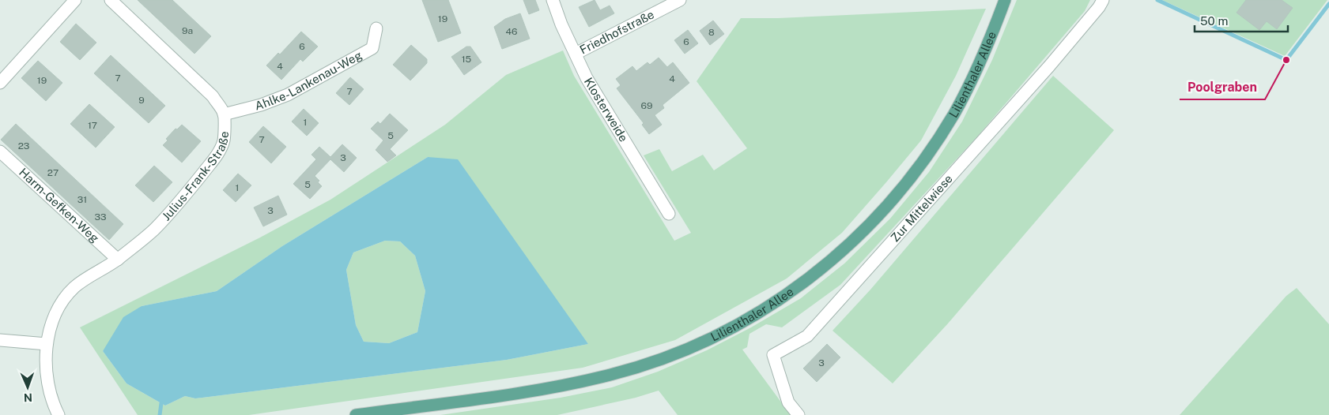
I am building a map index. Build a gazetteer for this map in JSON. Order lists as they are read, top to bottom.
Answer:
{
  "streets": {
    "main road": ["Lilienthaler Allee"],
    "street": [
      "Friedhofstraße",
      "Ahlke-Lankenau-Weg",
      "Klosterweide",
      "Julius-Frank-Straße",
      "Harm-Gefken-Weg",
      "Zur Mittelwiese"
    ]
  },
  "crossings": [
    ["Friedhofstraße", "Klosterweide"],
    ["Ahlke-Lankenau-Weg", "Julius-Frank-Straße"],
    ["Julius-Frank-Straße", "Harm-Gefken-Weg"]
  ],
  "places": ["Poolgraben"],
  "house_numbers": [
    "19",
    "9a",
    "46",
    "8",
    "6",
    "6",
    "15",
    "4",
    "7",
    "4",
    "19",
    "7",
    "9",
    "69",
    "1",
    "17",
    "5",
    "7",
    "23",
    "3",
    "27",
    "5",
    "1",
    "31",
    "3",
    "33",
    "3"
  ],
  "scale_bar": "50 m",
  "north": "bottom"
}
